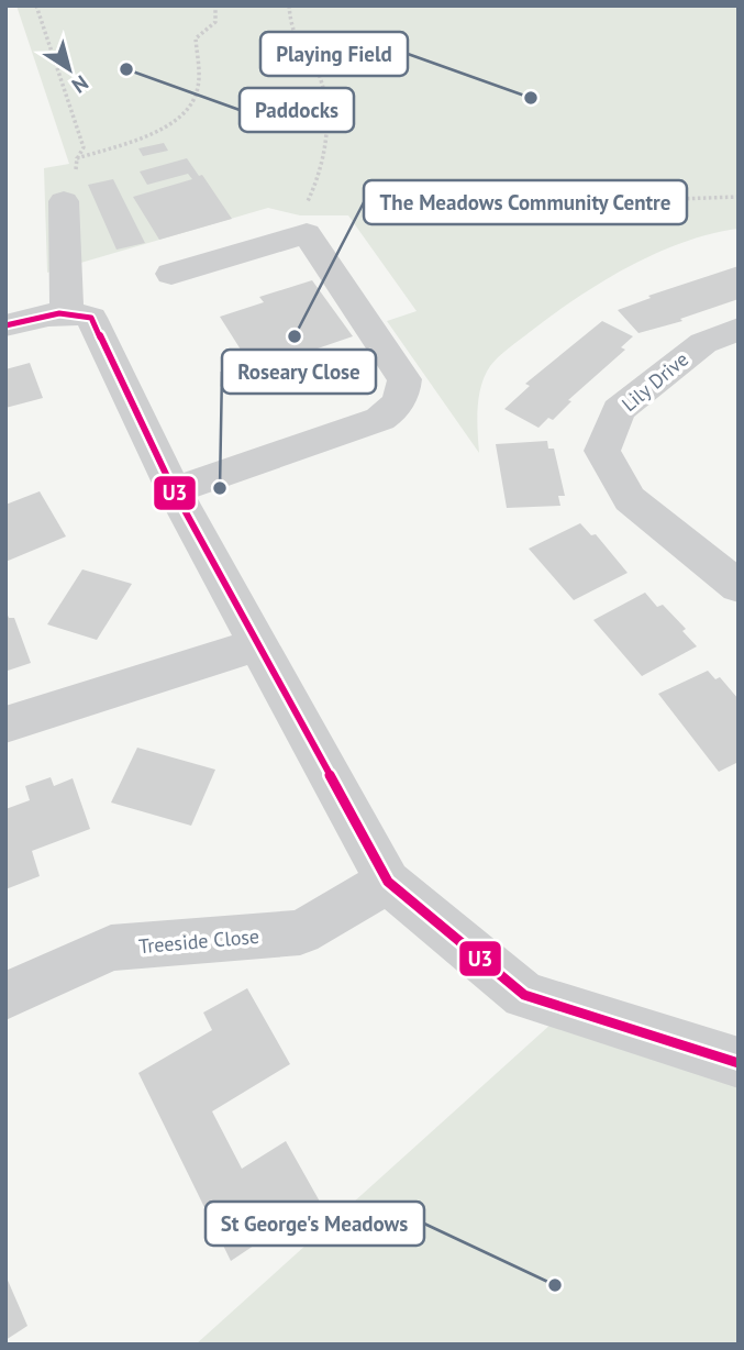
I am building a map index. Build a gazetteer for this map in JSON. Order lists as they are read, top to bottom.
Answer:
{
  "streets": {
    "street": ["Lily Drive", "Treeside Close"]
  },
  "places": [
    "Paddocks",
    "Playing Field",
    "The Meadows Community Centre",
    "Roseary Close",
    "St George's Meadows"
  ],
  "lines": ["transit line U3"],
  "north": "bottom right"
}
